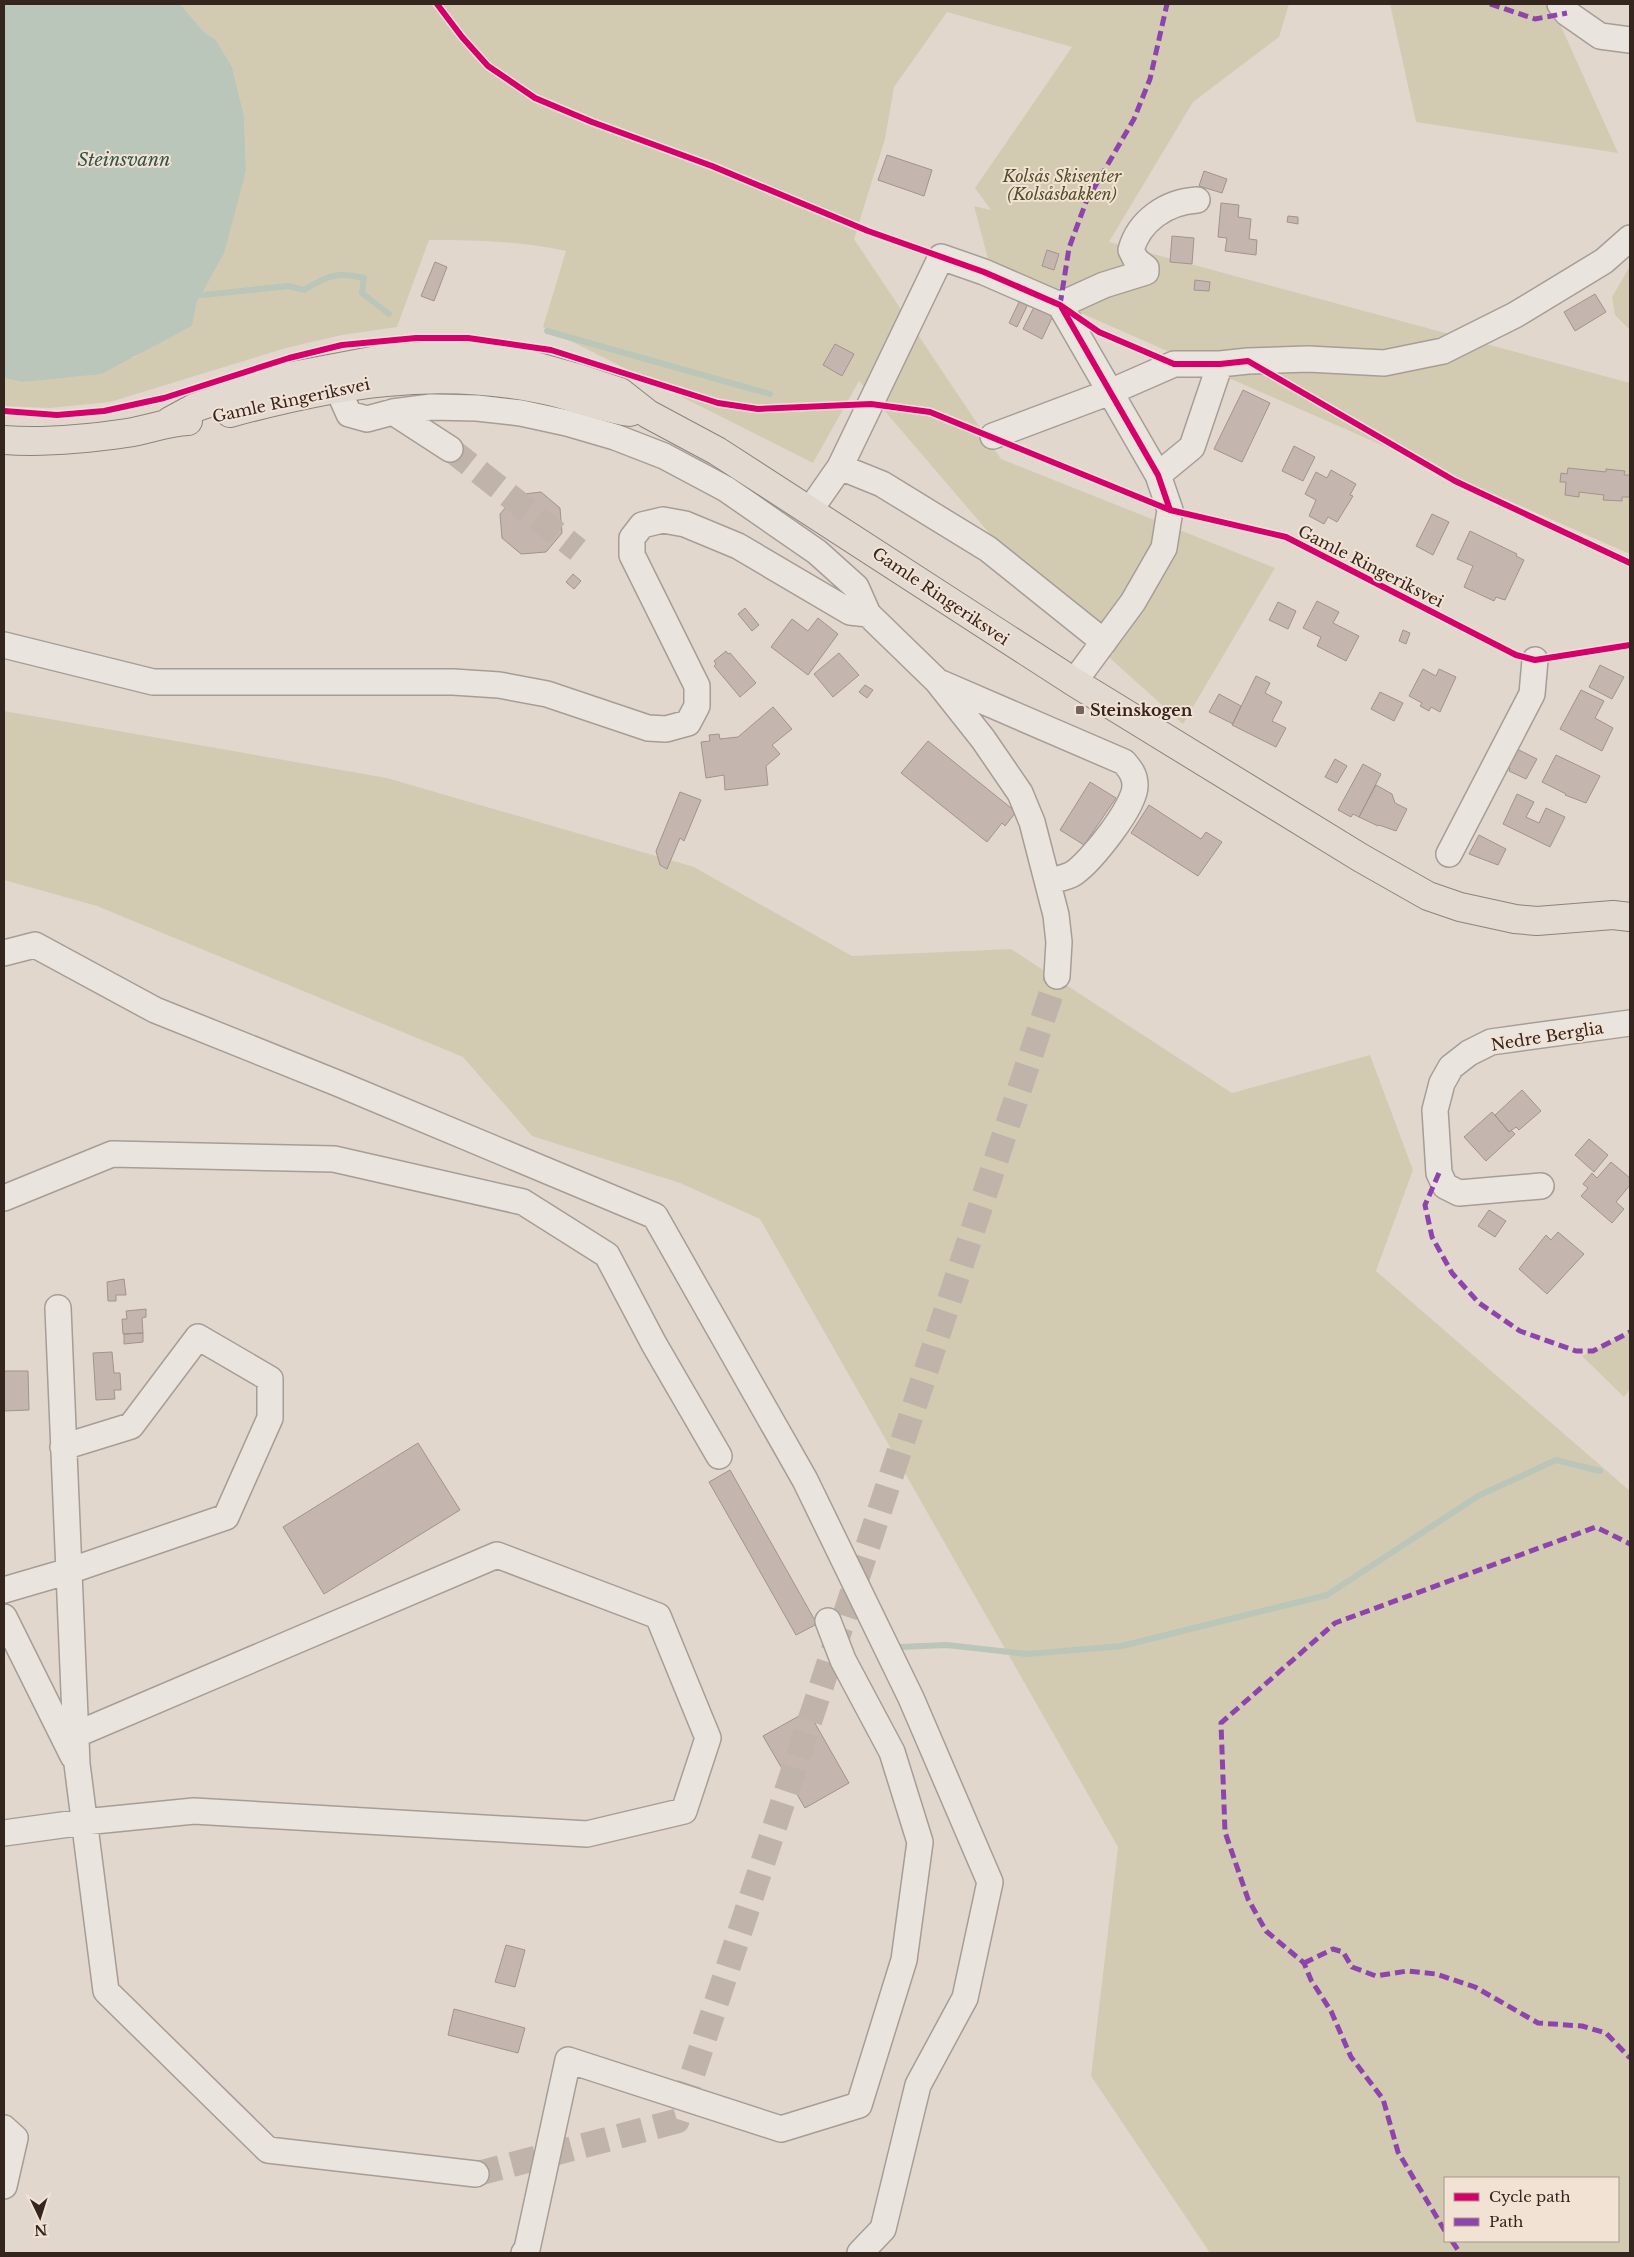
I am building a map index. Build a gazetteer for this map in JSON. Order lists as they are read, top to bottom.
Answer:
{
  "streets": {
    "main road": ["Gamle Ringeriksvei"],
    "street": ["Nedre Berglia"]
  },
  "water": ["Steinsvann"],
  "parks": ["Kolsås Skisenter (Kolsåsbakken)"],
  "places": {
    "transit": ["Steinskogen"]
  },
  "legend": ["Cycle path", "Path"],
  "north": "bottom"
}
